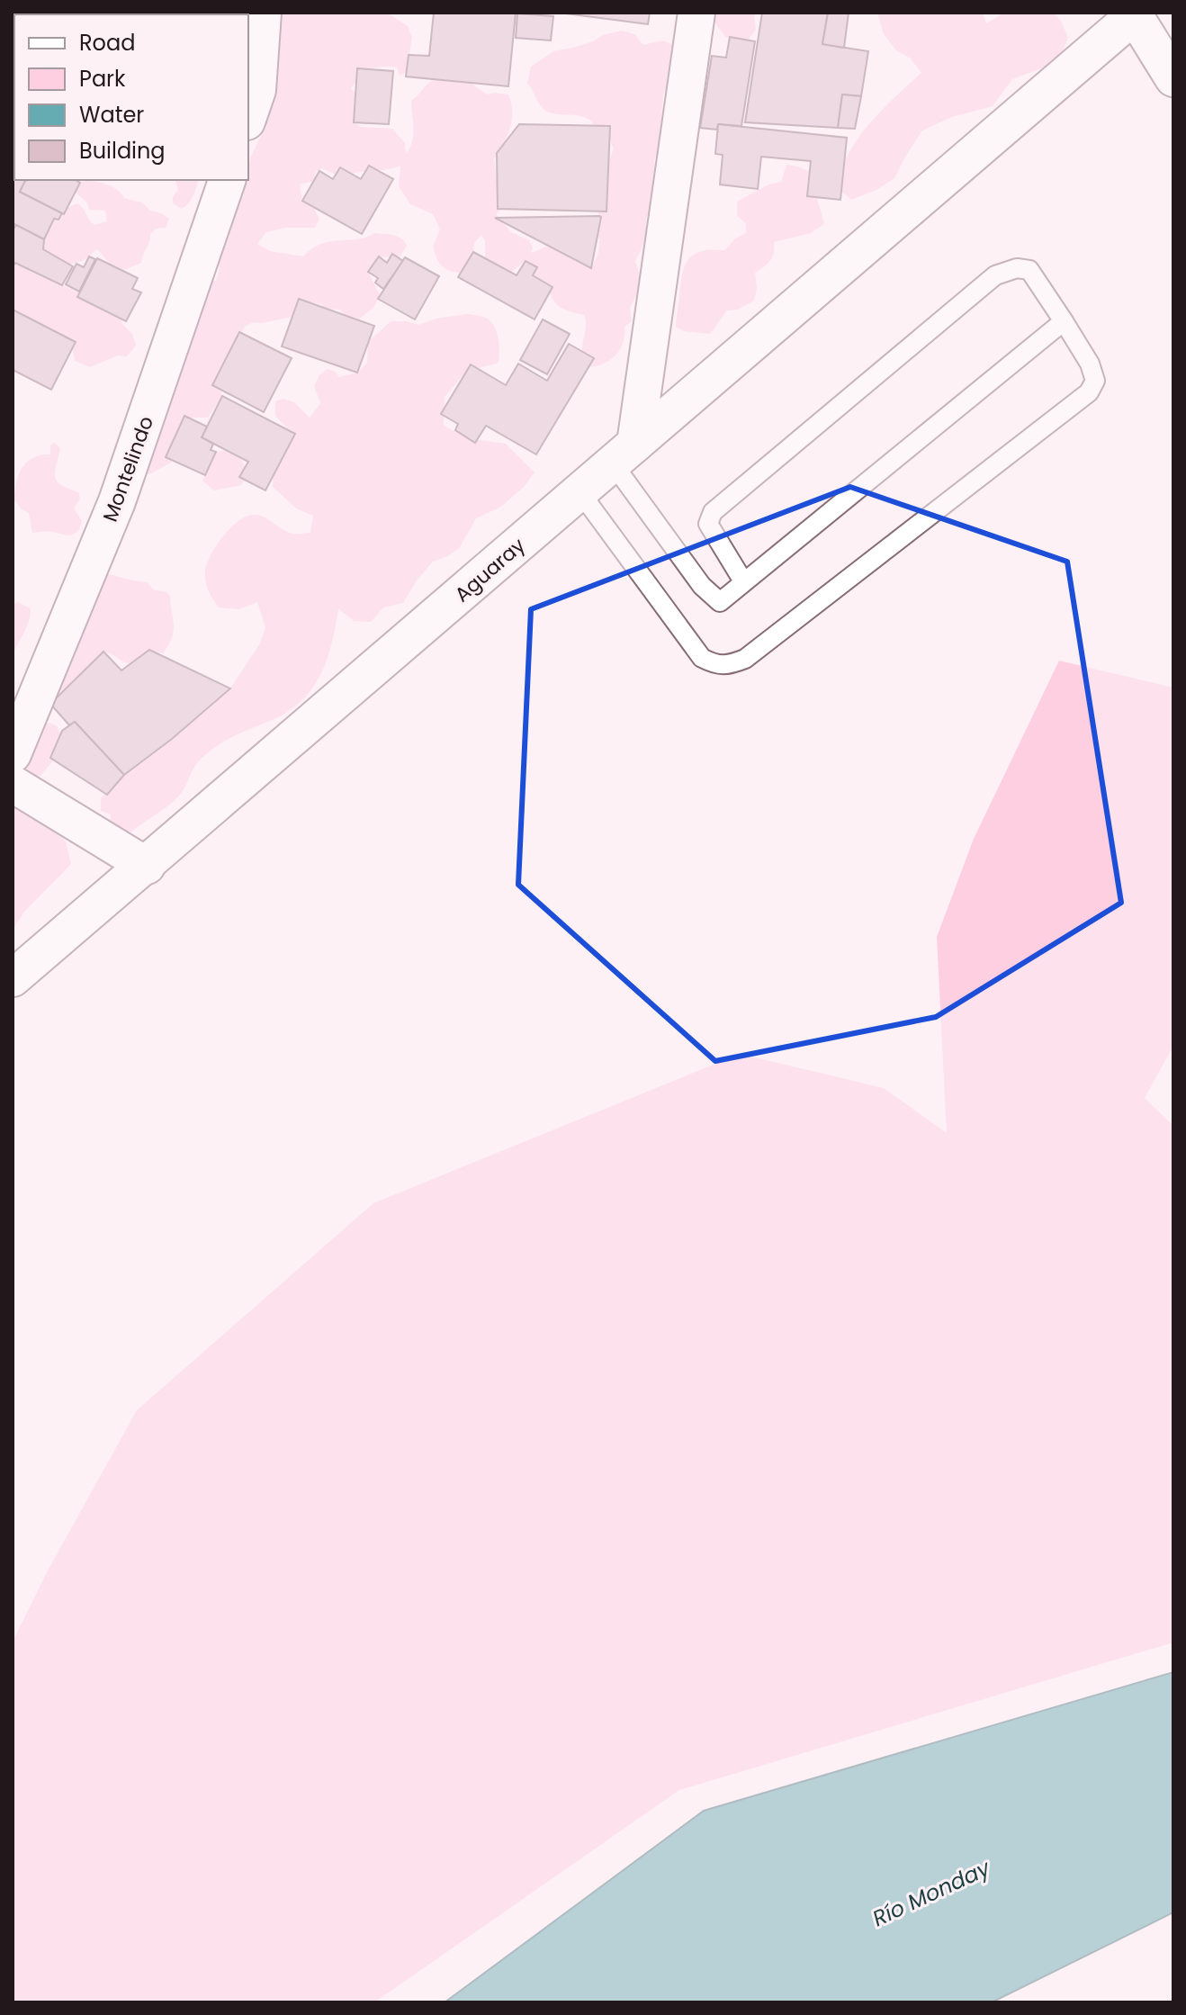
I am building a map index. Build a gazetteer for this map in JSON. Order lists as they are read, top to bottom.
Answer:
{
  "streets": {
    "street": ["Montelindo", "Aguaray"]
  },
  "water": ["Río Monday"],
  "legend": [
    "Road",
    "Park",
    "Water",
    "Building"
  ]
}
